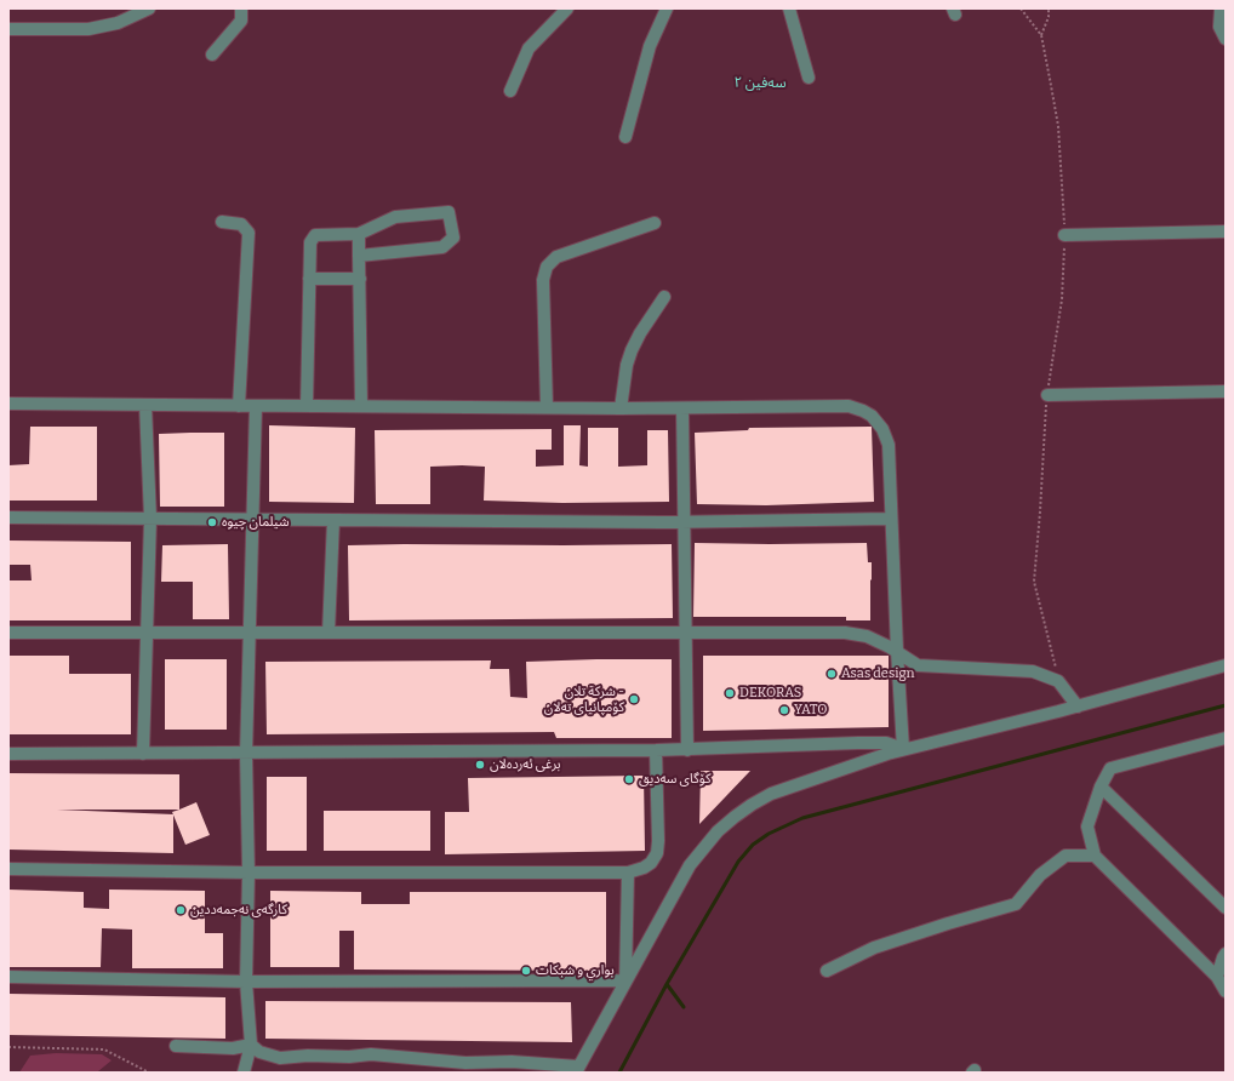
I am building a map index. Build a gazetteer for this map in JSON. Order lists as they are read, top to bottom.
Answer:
{
  "districts": ["سەفین ٢"],
  "places": [
    "شيلمان چیوه",
    "Asas design",
    "DEKORAS",
    "شركة تلان - کۆمپانیای تەلان",
    "YATO",
    "برغی ئەردەلان",
    "کۆگای سەدیق",
    "کارگەی نەجمەددین",
    "بواري و شبكات"
  ]
}
